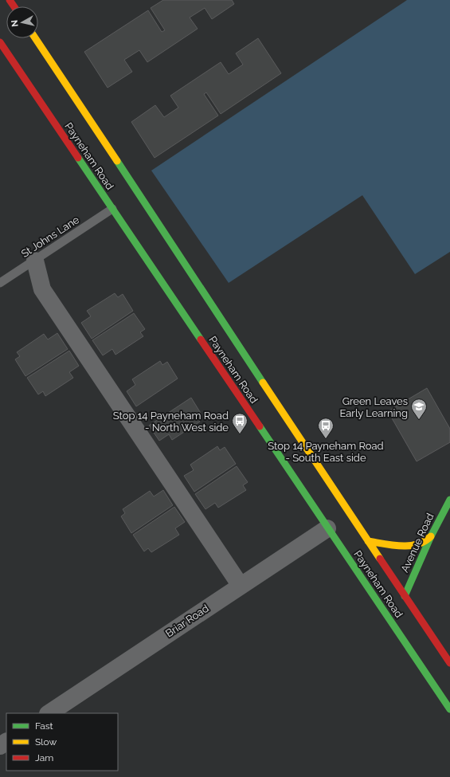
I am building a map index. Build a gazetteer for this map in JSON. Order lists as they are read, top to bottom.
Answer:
{
  "streets": {
    "main road": ["Payneham Road", "Avenue Road"],
    "street": ["Briar Road"],
    "lane": ["St Johns Lane"]
  },
  "crossings": [
    ["Payneham Road", "St Johns Lane"],
    ["Payneham Road", "Avenue Road"],
    ["Payneham Road", "Briar Road"]
  ],
  "places": {
    "school or university": ["Green Leaves Early Learning"],
    "bus stop": ["Stop 14 Payneham Road - North West side", "Stop 14 Payneham Road - South East side"]
  },
  "legend": ["Fast", "Slow", "Jam"],
  "north": "left"
}
